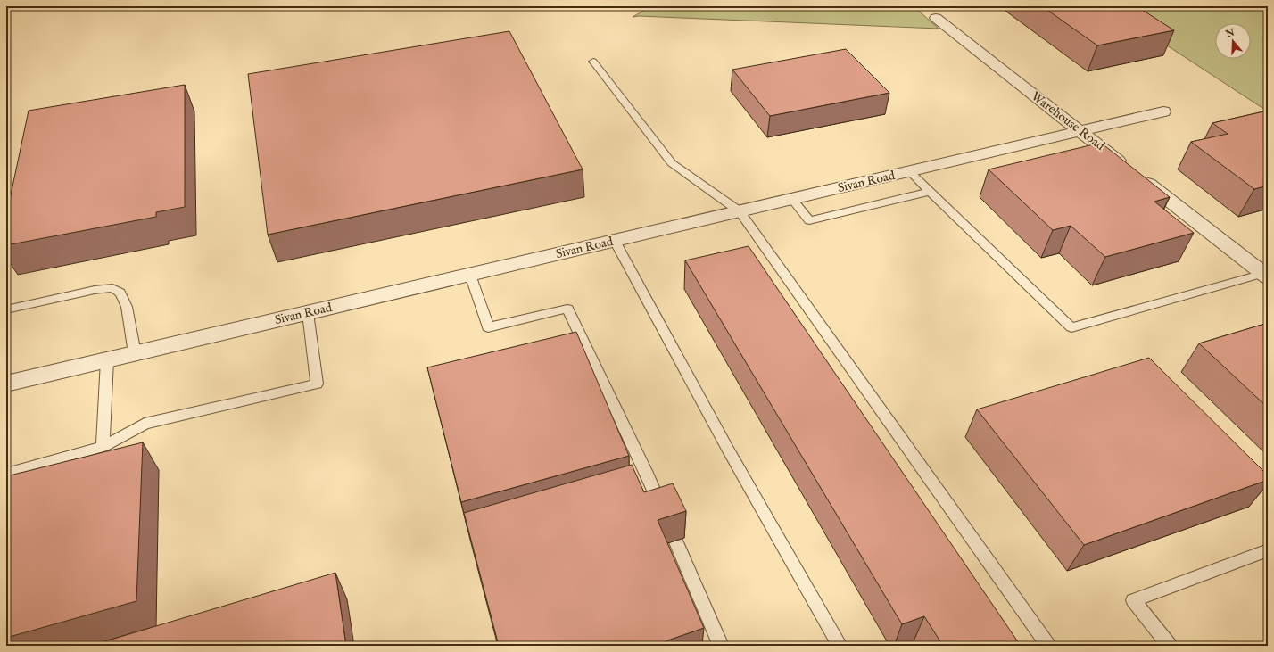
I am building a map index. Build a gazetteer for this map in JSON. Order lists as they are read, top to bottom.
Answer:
{
  "streets": {
    "street": ["Warehouse Road", "Sivan Road"]
  },
  "crossings": [
    ["Warehouse Road", "Sivan Road"]
  ],
  "north": "top"
}
